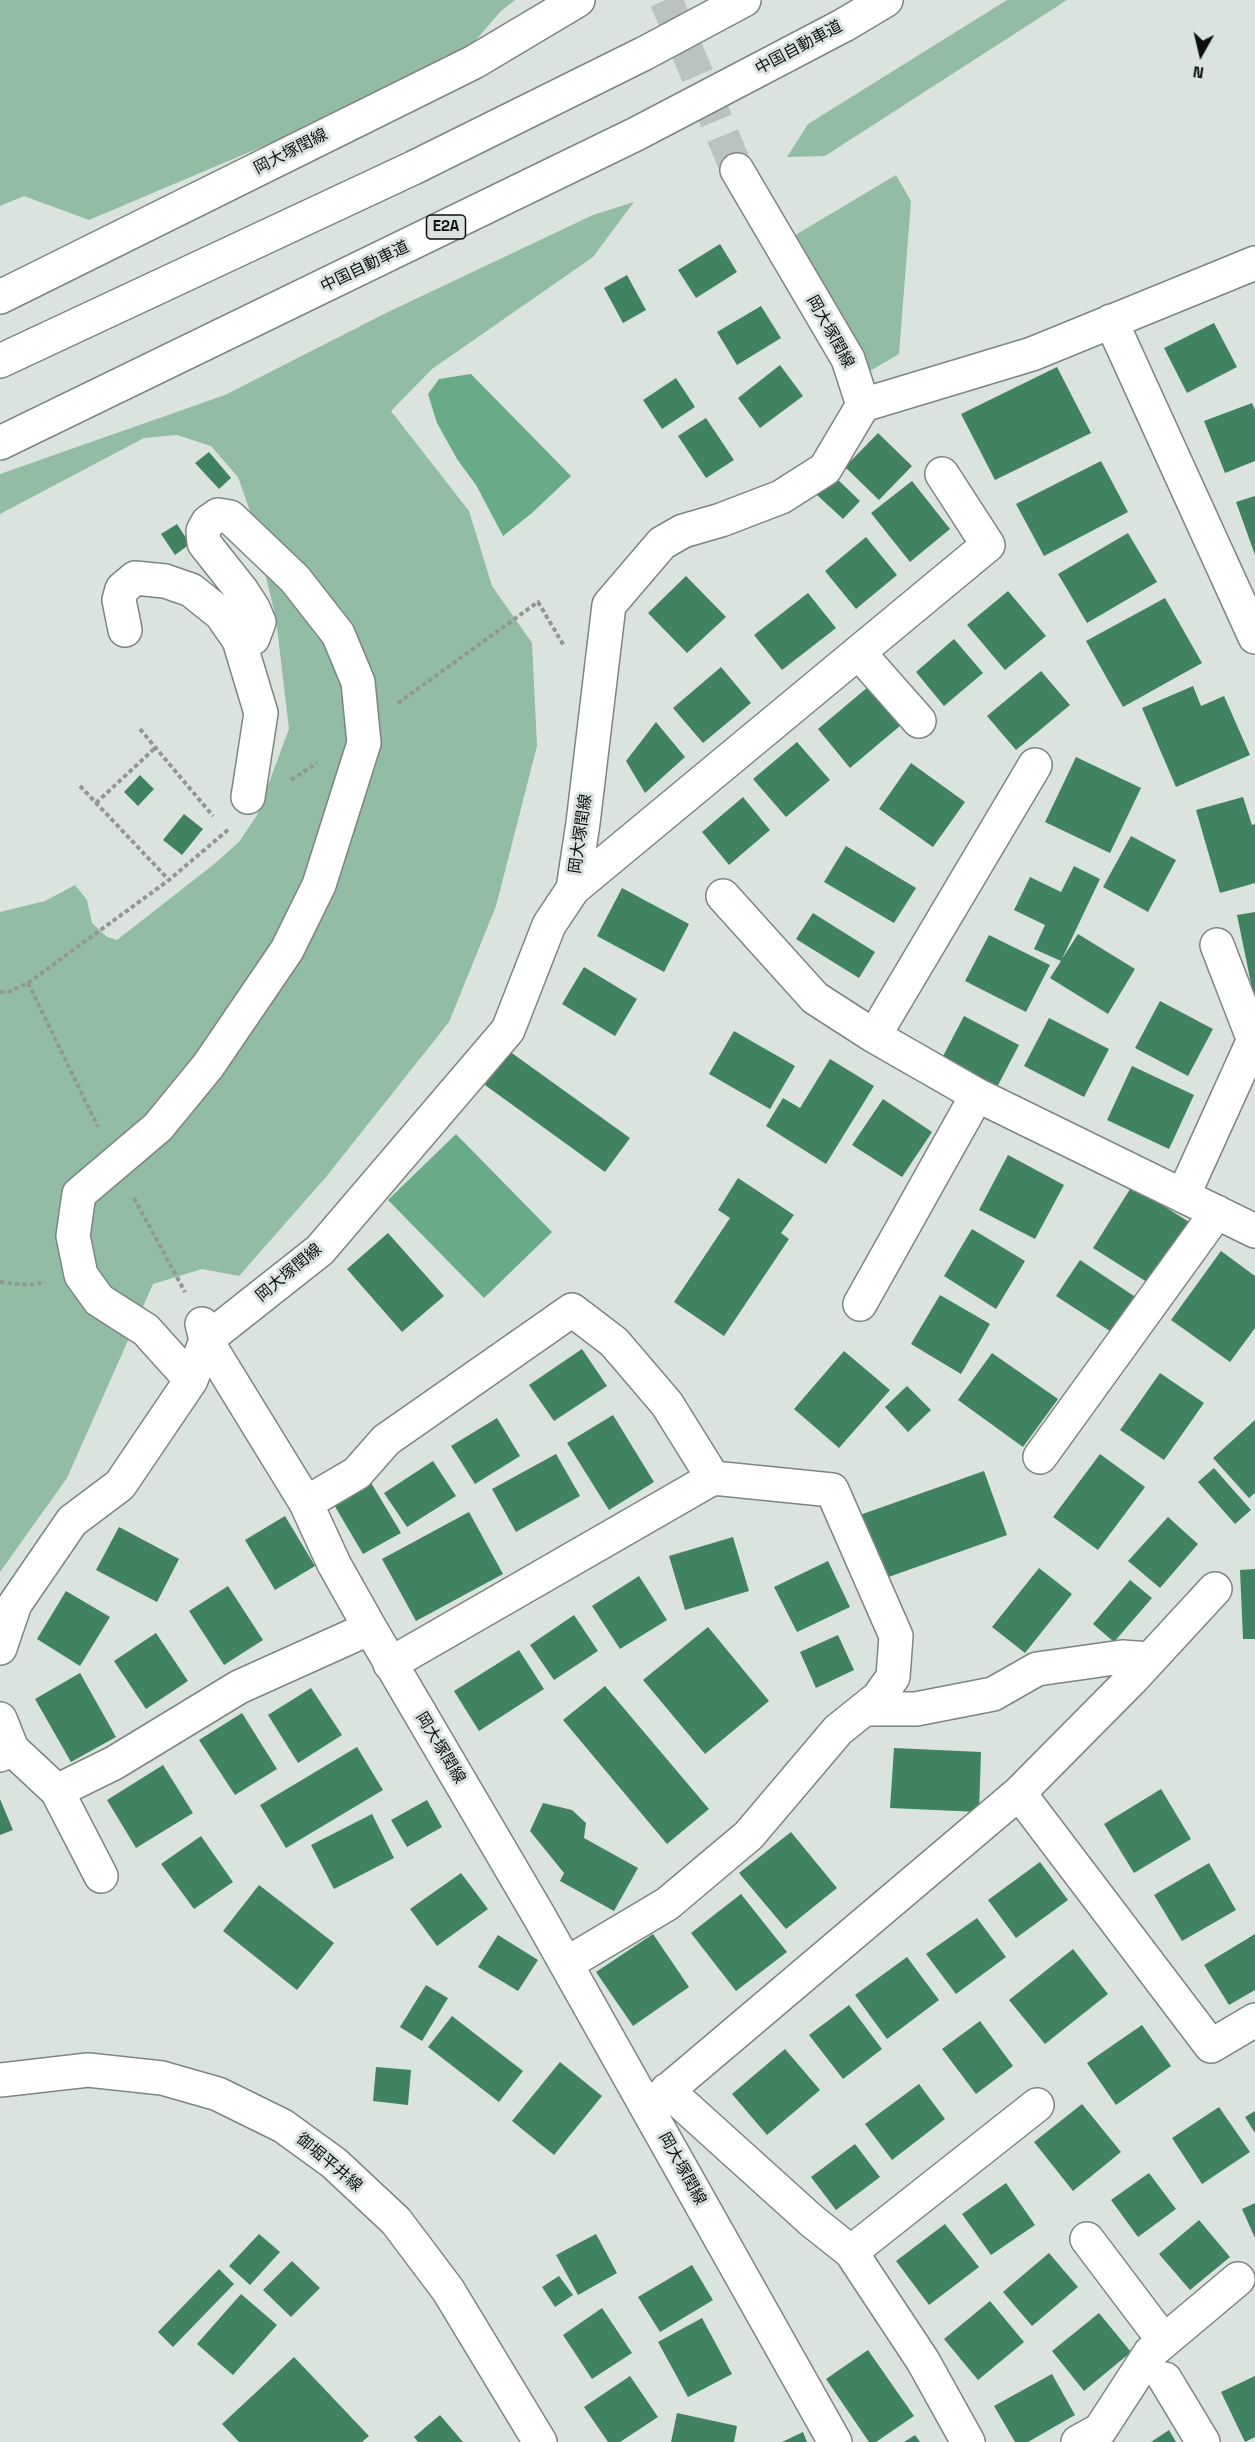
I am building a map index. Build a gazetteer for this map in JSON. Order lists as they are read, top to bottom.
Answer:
{
  "streets": {
    "main road": [
      "中国自動車道",
      "岡大塚閏線",
      "E2A",
      "御堀平井線"
    ]
  },
  "north": "bottom"
}
